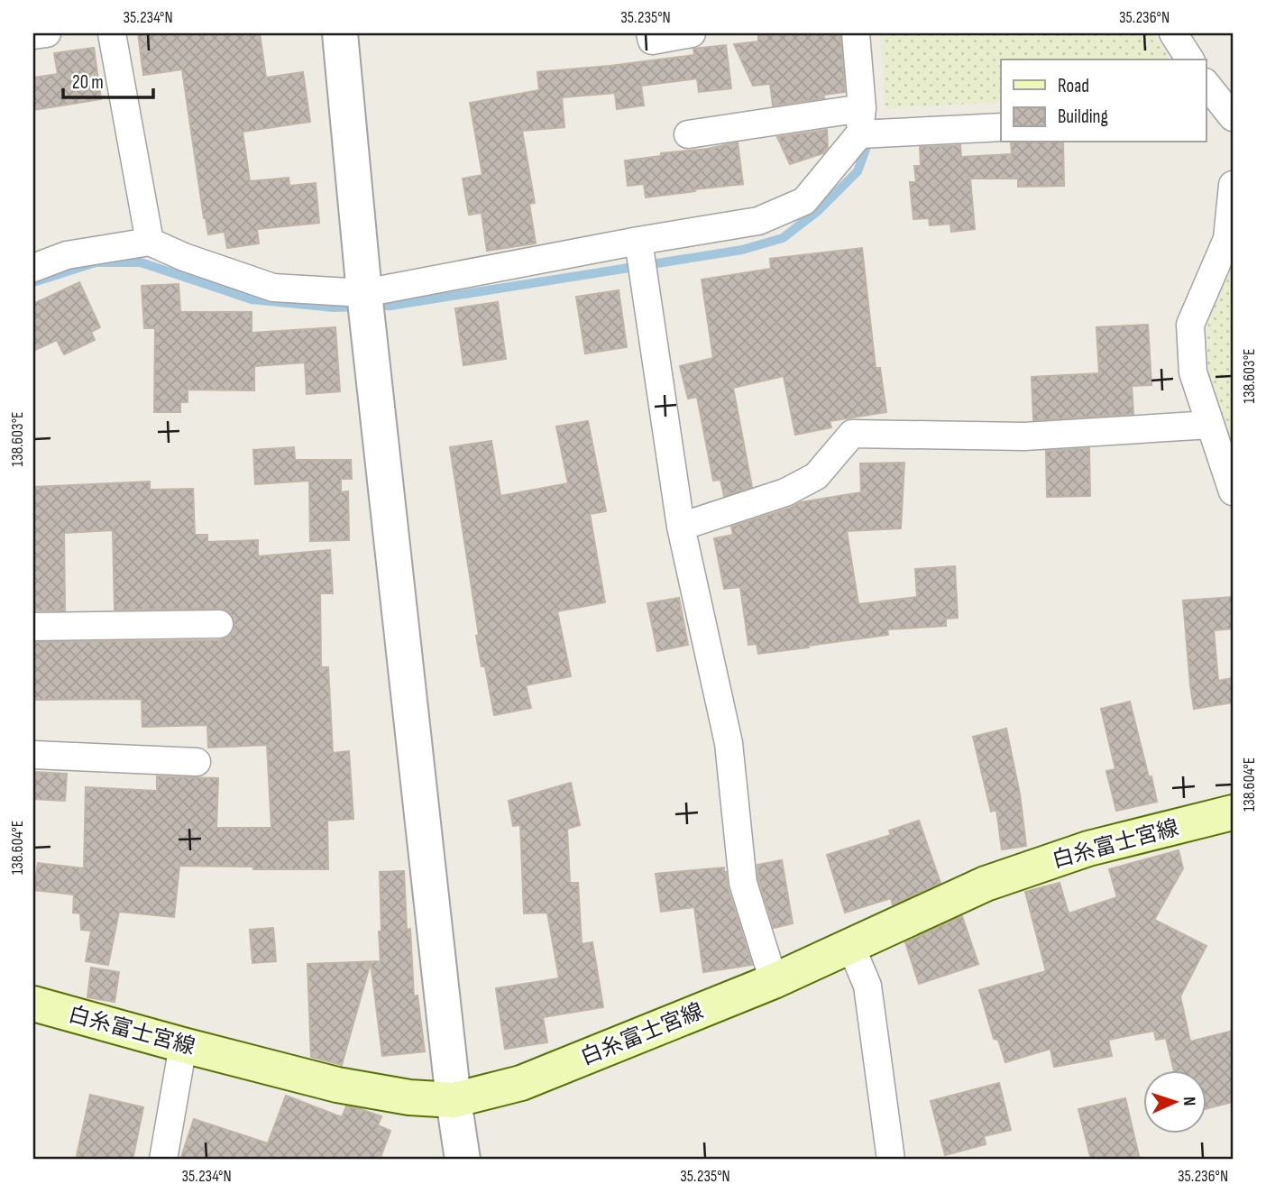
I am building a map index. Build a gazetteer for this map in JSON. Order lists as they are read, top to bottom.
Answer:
{
  "streets": {
    "main road": ["白糸富士宮線"]
  },
  "legend": ["Road", "Building"],
  "scale_bar": "20 m",
  "north": "right",
  "coordinates": [
    "35.234°N",
    "35.235°N",
    "35.236°N",
    "138.603°E",
    "138.604°E"
  ]
}
